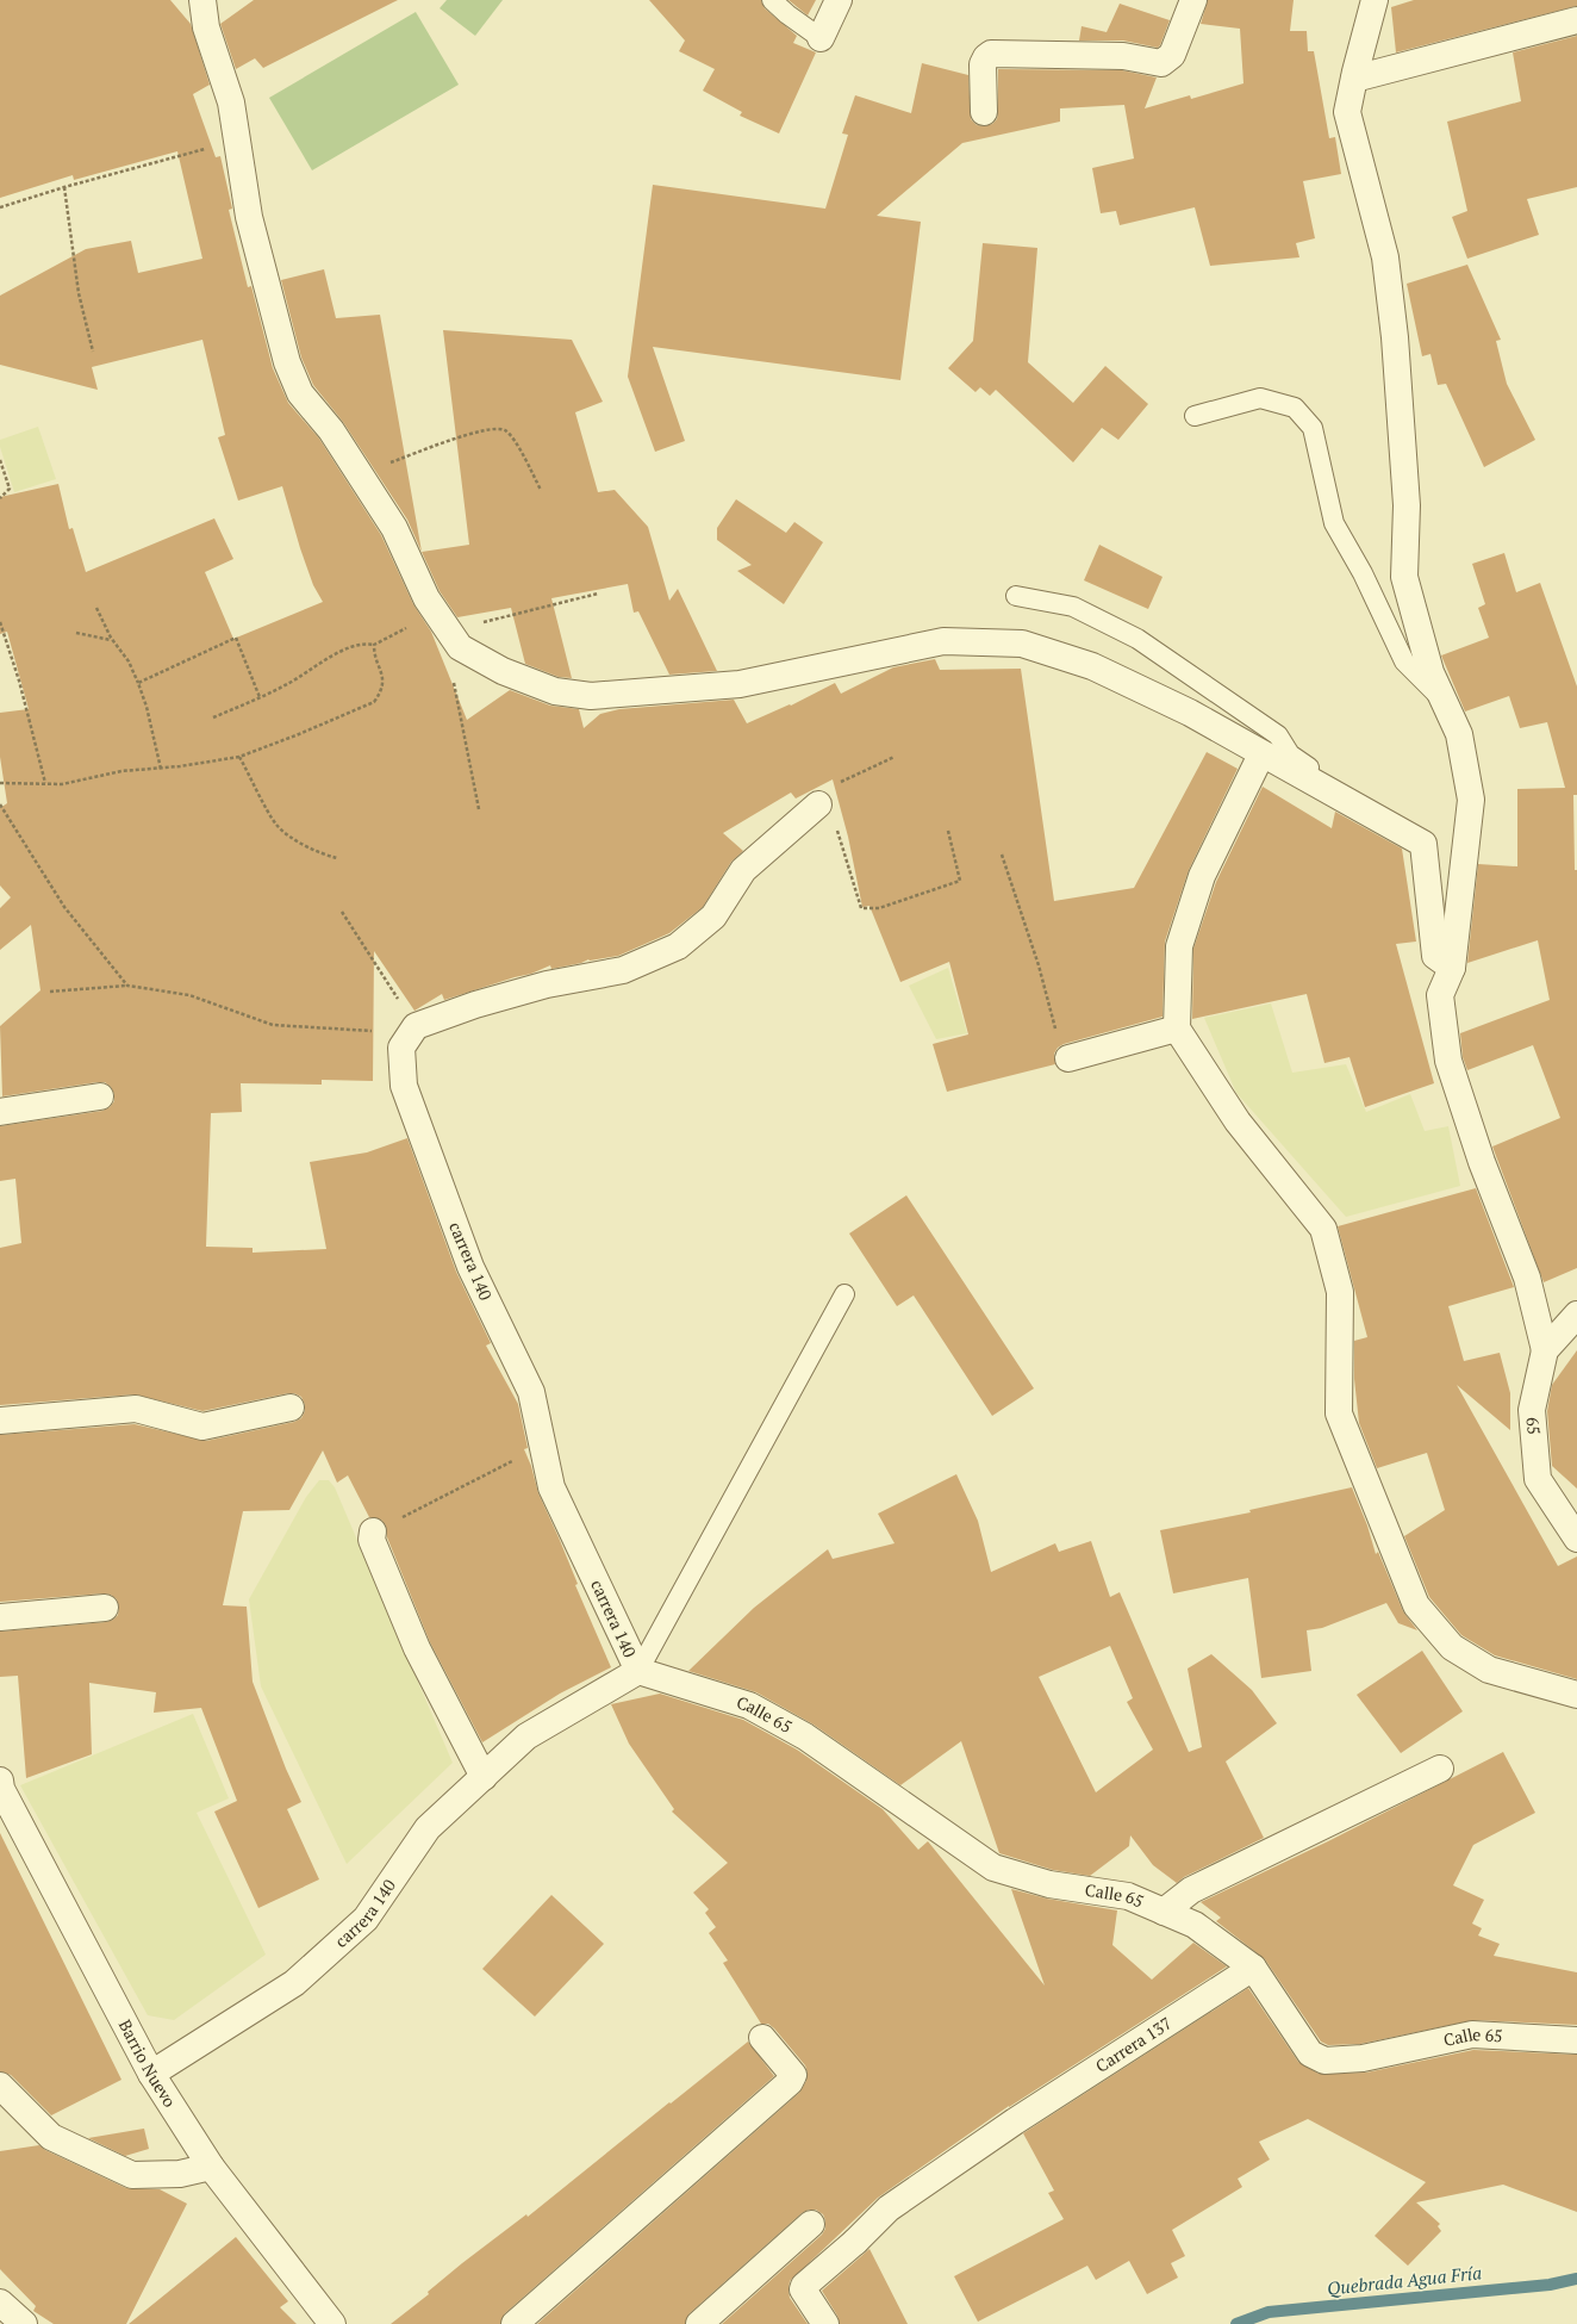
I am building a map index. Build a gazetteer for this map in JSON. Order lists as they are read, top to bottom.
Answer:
{
  "streets": {
    "street": [
      "carrera 140",
      "65",
      "Calle 65",
      "Carrera 137",
      "Barrio Nuevo"
    ]
  },
  "crossings": [
    ["carrera 140", "Calle 65"],
    ["carrera 140", "Barrio Nuevo"],
    ["Calle 65", "Carrera 137"]
  ],
  "water": ["Quebrada Agua Fría"]
}
